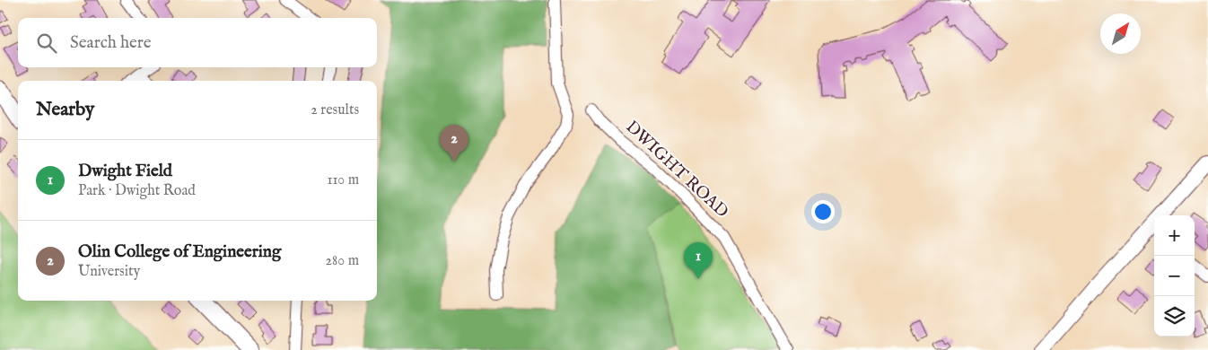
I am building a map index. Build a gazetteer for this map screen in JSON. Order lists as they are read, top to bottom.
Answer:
{
  "streets": {
    "street": ["DWIGHT ROAD"]
  },
  "north": "top right",
  "page": {
    "search": "Search here",
    "heading": ["Nearby", "2 results"],
    "pins": ["2", "1"],
    "list": [
      {
        "mark": "1",
        "name": "Dwight Field",
        "note": "Park · Dwight Road",
        "value": "110 m"
      },
      {
        "mark": "2",
        "name": "Olin College of Engineering",
        "note": "University",
        "value": "280 m"
      }
    ],
    "map_buttons": ["+", "−"]
  }
}
